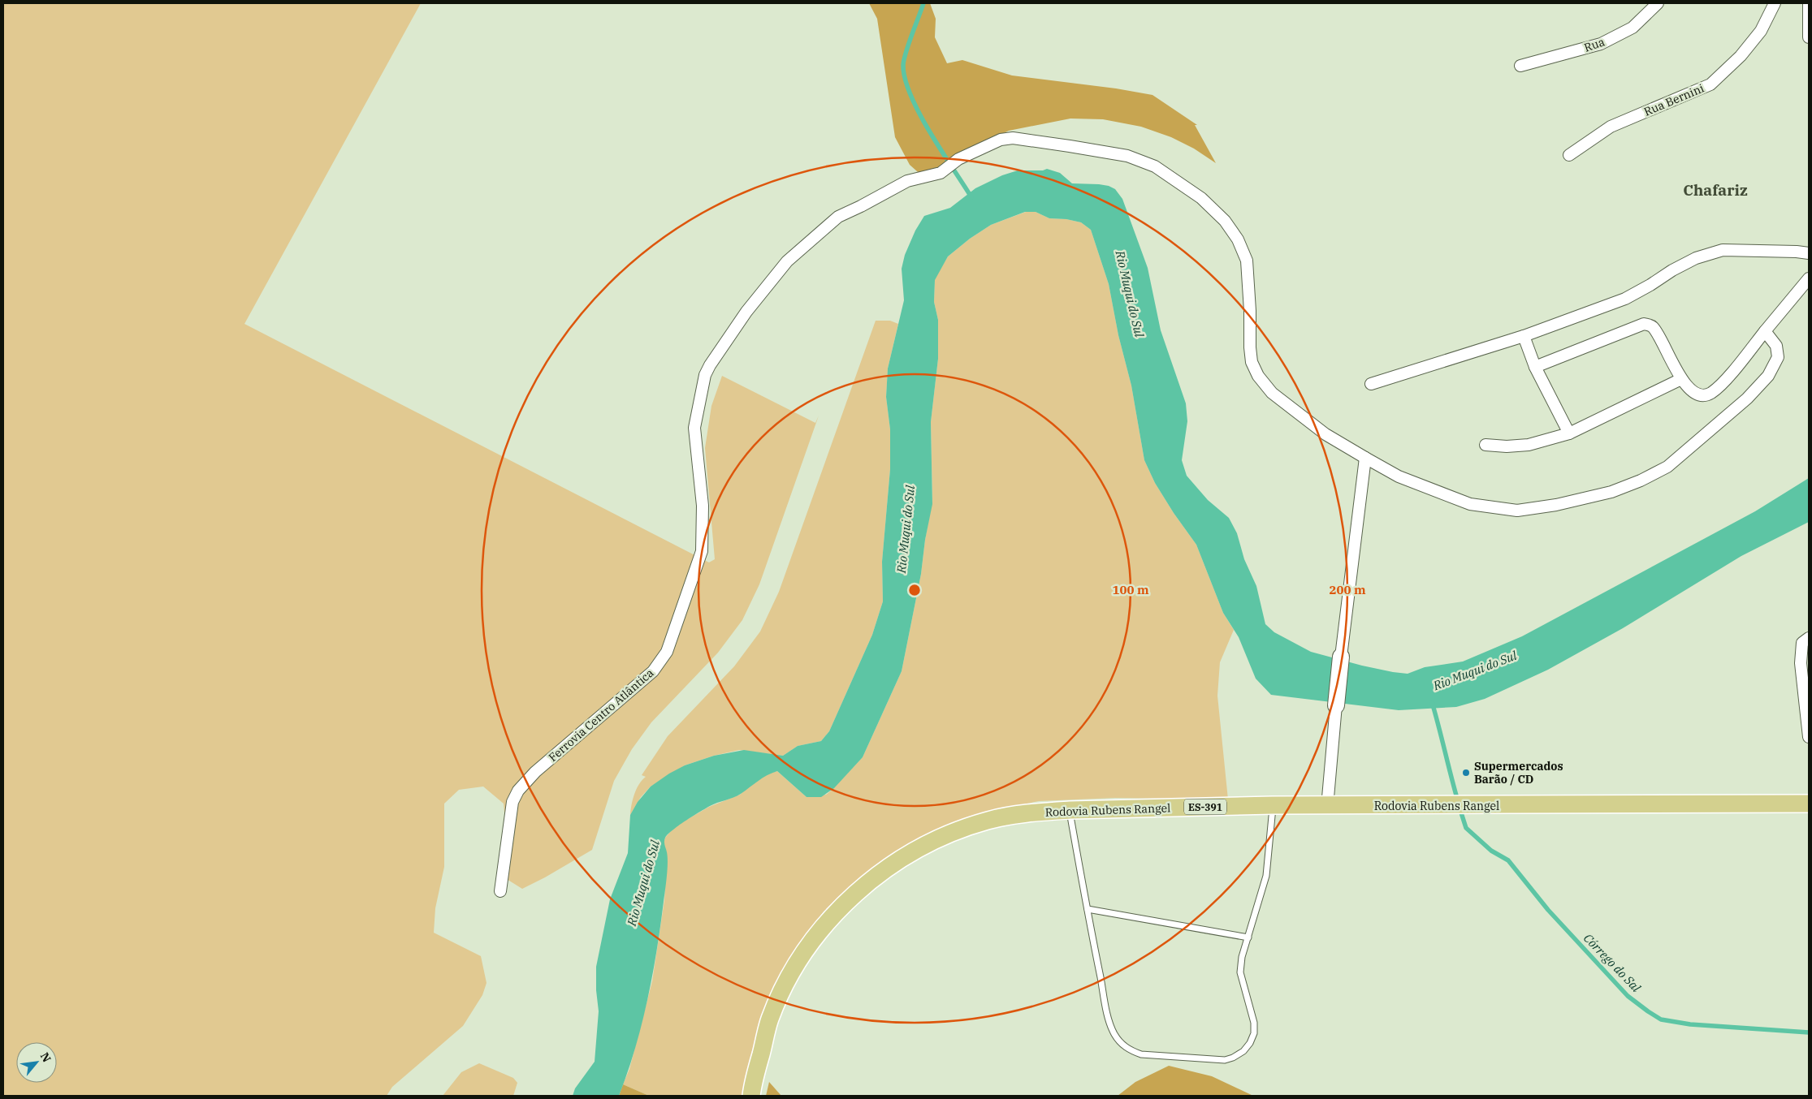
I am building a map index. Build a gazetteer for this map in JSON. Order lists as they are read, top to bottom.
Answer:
{
  "streets": {
    "main road": ["Rodovia Rubens Rangel", "ES-391"],
    "street": ["Rua", "Rua Bernini", "Ferrovia Centro Atlântica"]
  },
  "districts": ["Chafariz"],
  "water": ["Rio Muqui do Sul", "Córrego do Sal"],
  "places": ["Supermercados Barão / CD"],
  "north": "top right",
  "rings": ["100 m", "200 m"]
}
